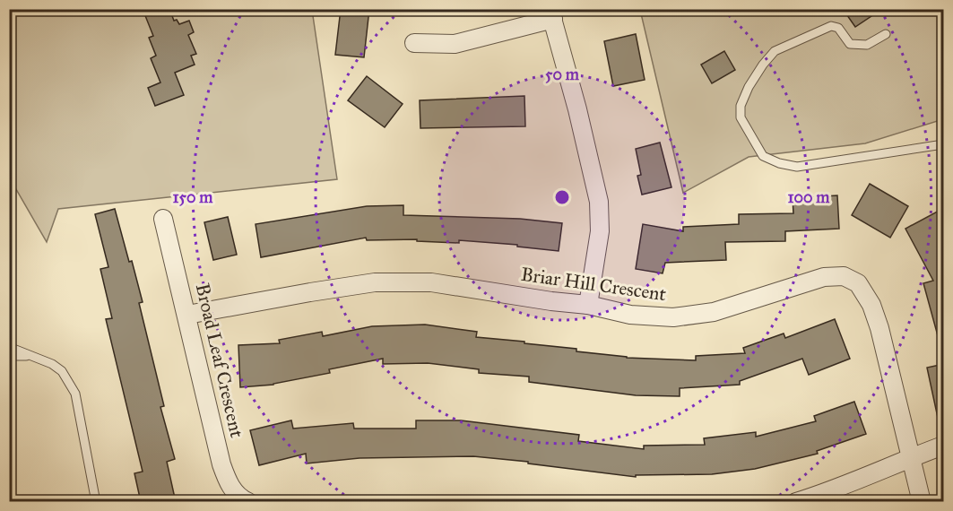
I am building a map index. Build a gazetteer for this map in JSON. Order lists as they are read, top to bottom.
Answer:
{
  "streets": {
    "street": ["Briar Hill Crescent", "Broad Leaf Crescent"]
  },
  "crossings": [
    ["Briar Hill Crescent", "Broad Leaf Crescent"]
  ],
  "rings": ["50 m", "100 m", "150 m"]
}
